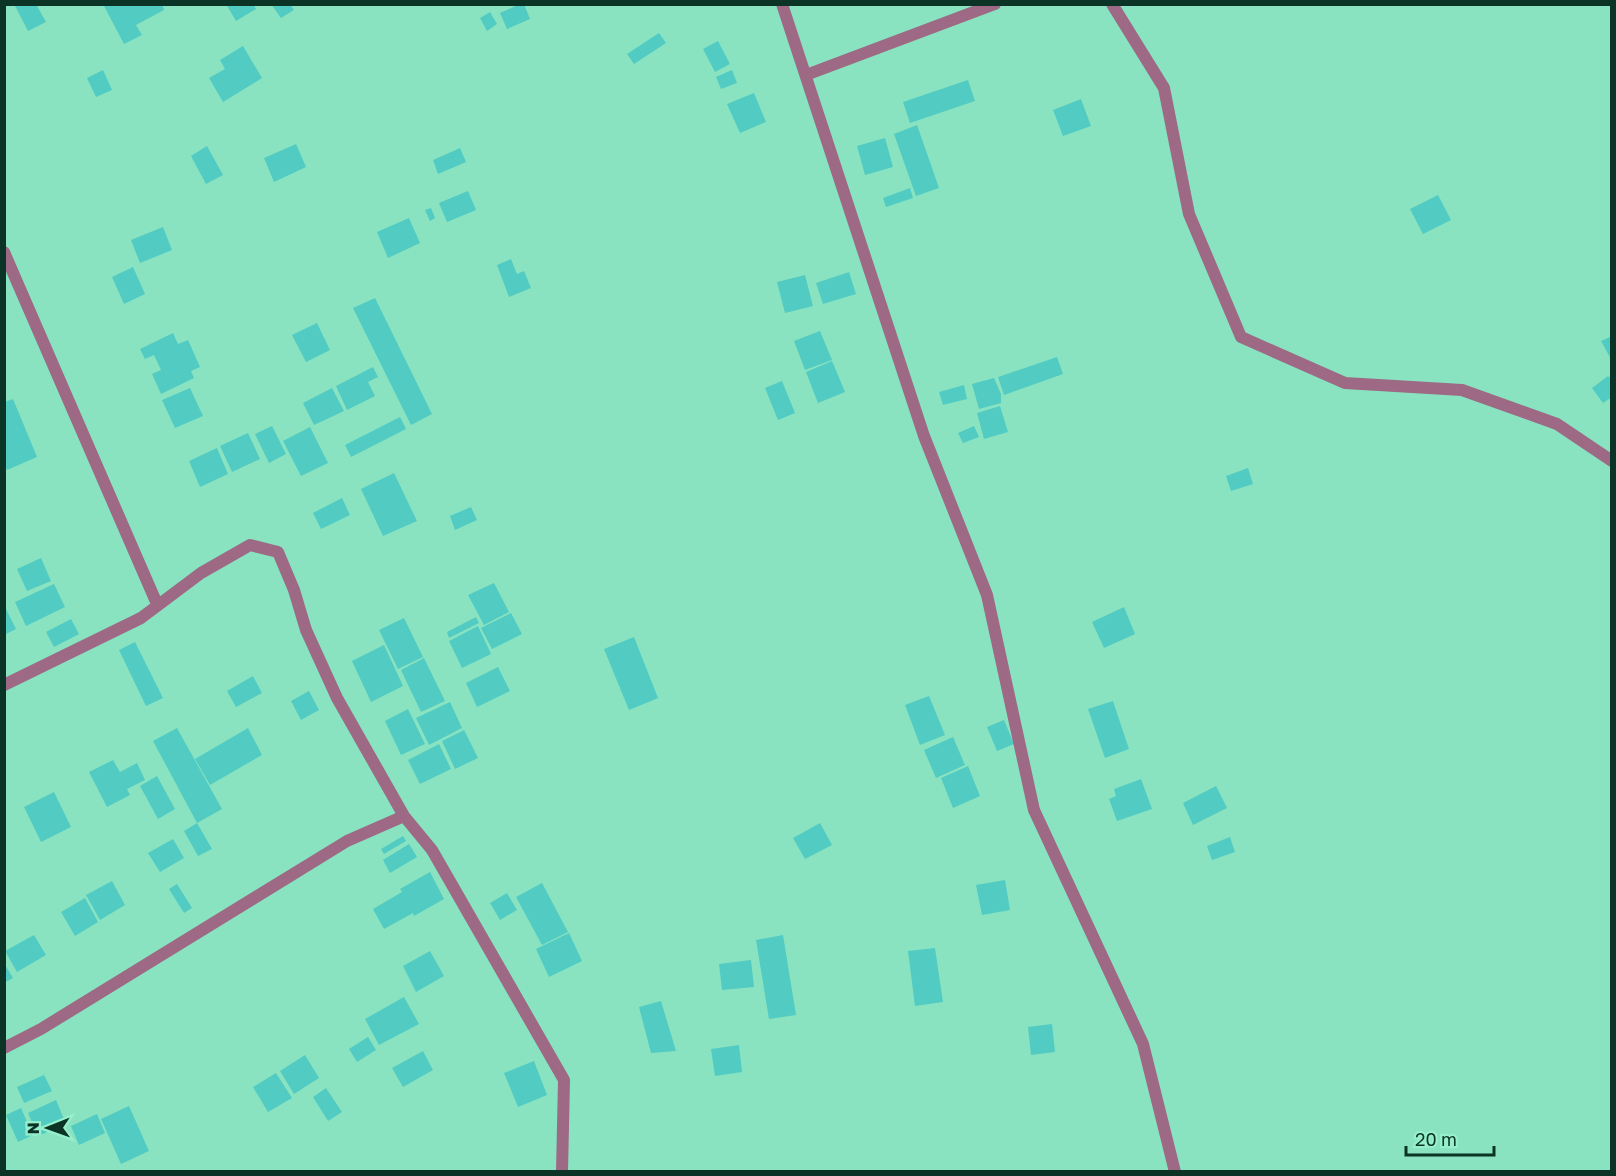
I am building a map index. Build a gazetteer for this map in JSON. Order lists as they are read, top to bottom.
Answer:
{
  "scale_bar": "20 m",
  "north": "left"
}
